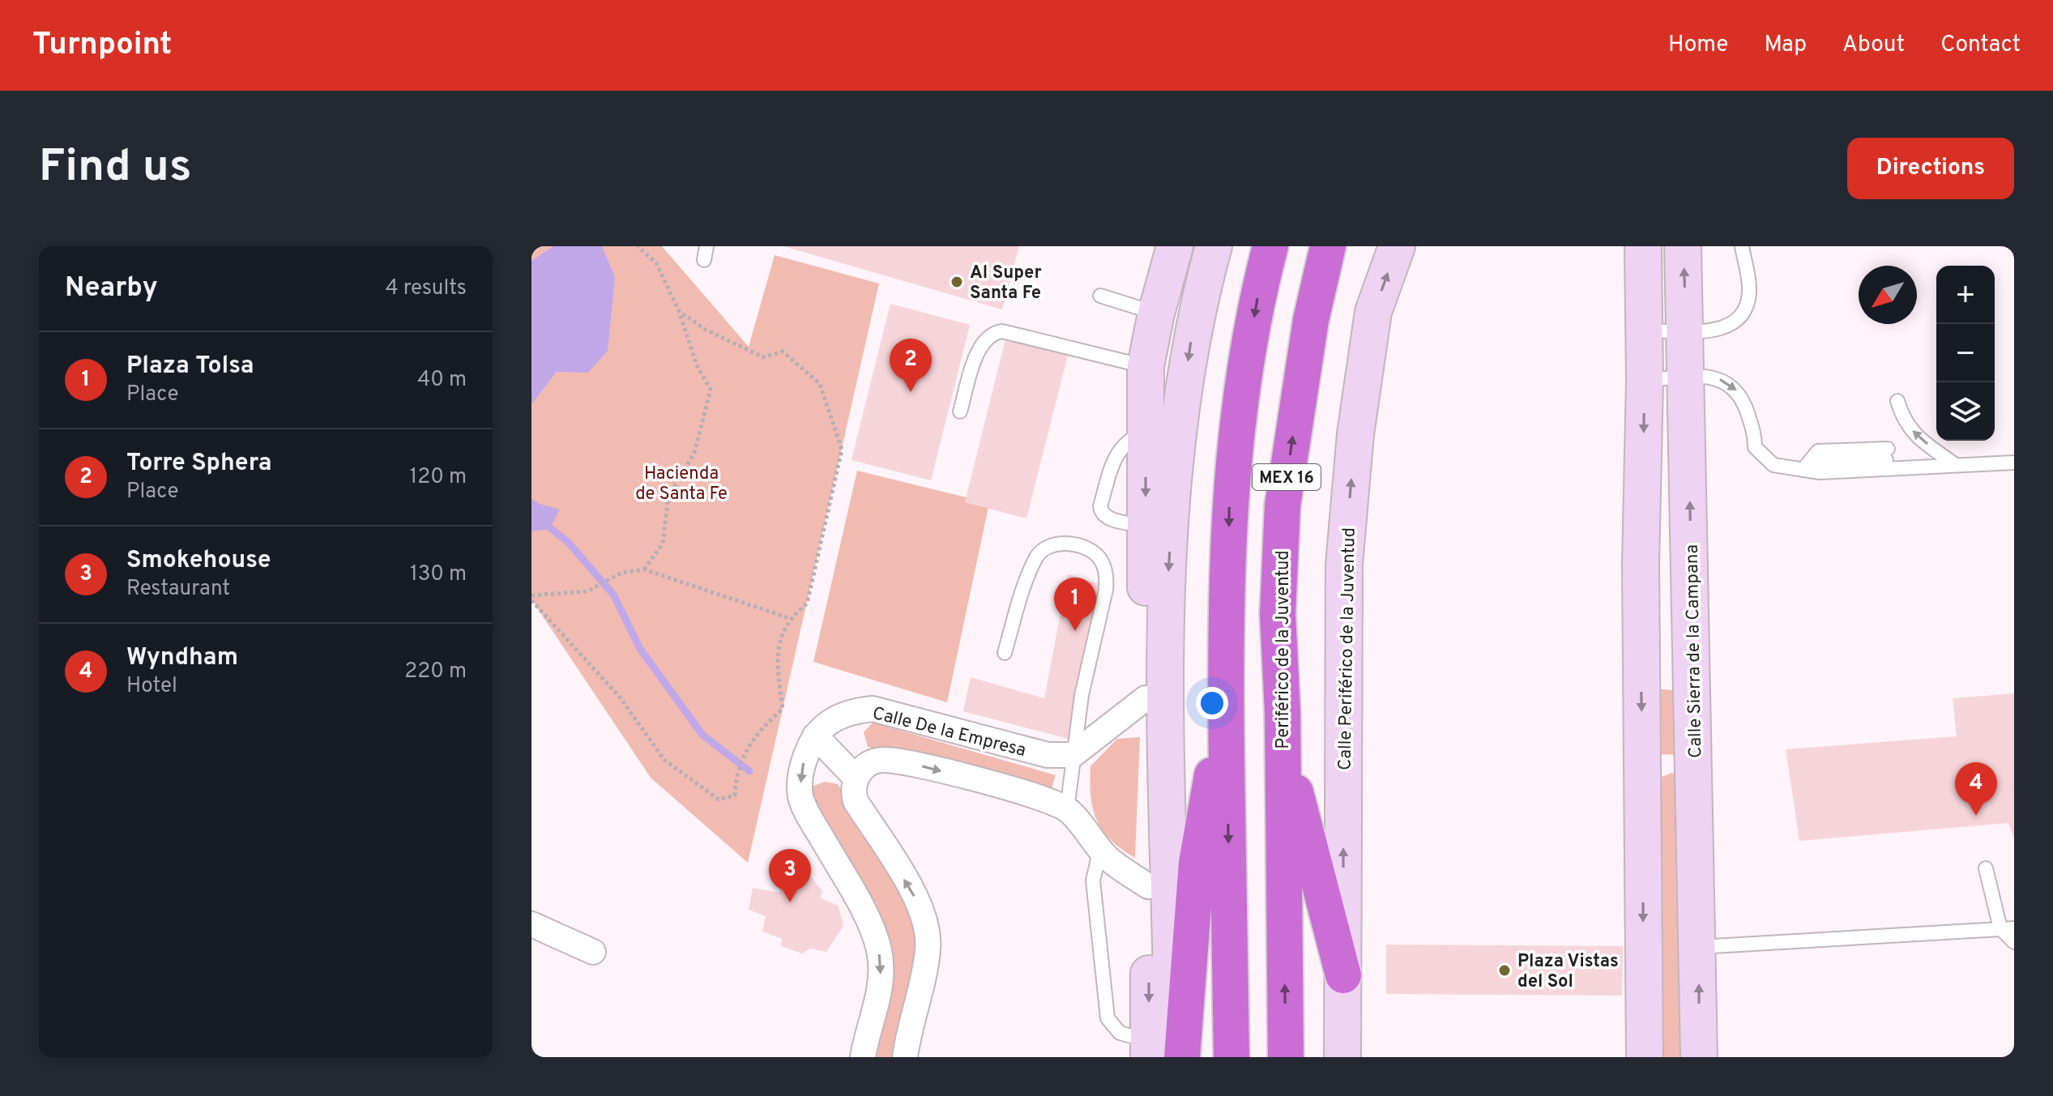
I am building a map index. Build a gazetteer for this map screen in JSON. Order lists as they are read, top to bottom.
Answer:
{
  "streets": {
    "highway": ["MEX 16", "Periférico de la Juventud"],
    "street": ["Calle Periférico de la Juventud", "Calle Sierra de la Campana", "Calle De la Empresa"]
  },
  "parks": ["Hacienda de Santa Fe"],
  "places": ["Al Super Santa Fe", "Plaza Vistas del Sol"],
  "north": "bottom left",
  "page": {
    "header": "Turnpoint",
    "nav": [
      "Home",
      "Map",
      "About",
      "Contact"
    ],
    "buttons": "Directions",
    "title": "Find us",
    "heading": ["Nearby", "4 results"],
    "map_buttons": ["+", "−"],
    "list": [
      {
        "mark": "1",
        "name": "Plaza Tolsa",
        "note": "Place",
        "value": "40 m"
      },
      {
        "mark": "2",
        "name": "Torre Sphera",
        "note": "Place",
        "value": "120 m"
      },
      {
        "mark": "3",
        "name": "Smokehouse",
        "note": "Restaurant",
        "value": "130 m"
      },
      {
        "mark": "4",
        "name": "Wyndham",
        "note": "Hotel",
        "value": "220 m"
      }
    ],
    "pins": [
      "2",
      "1",
      "4",
      "3"
    ]
  }
}
